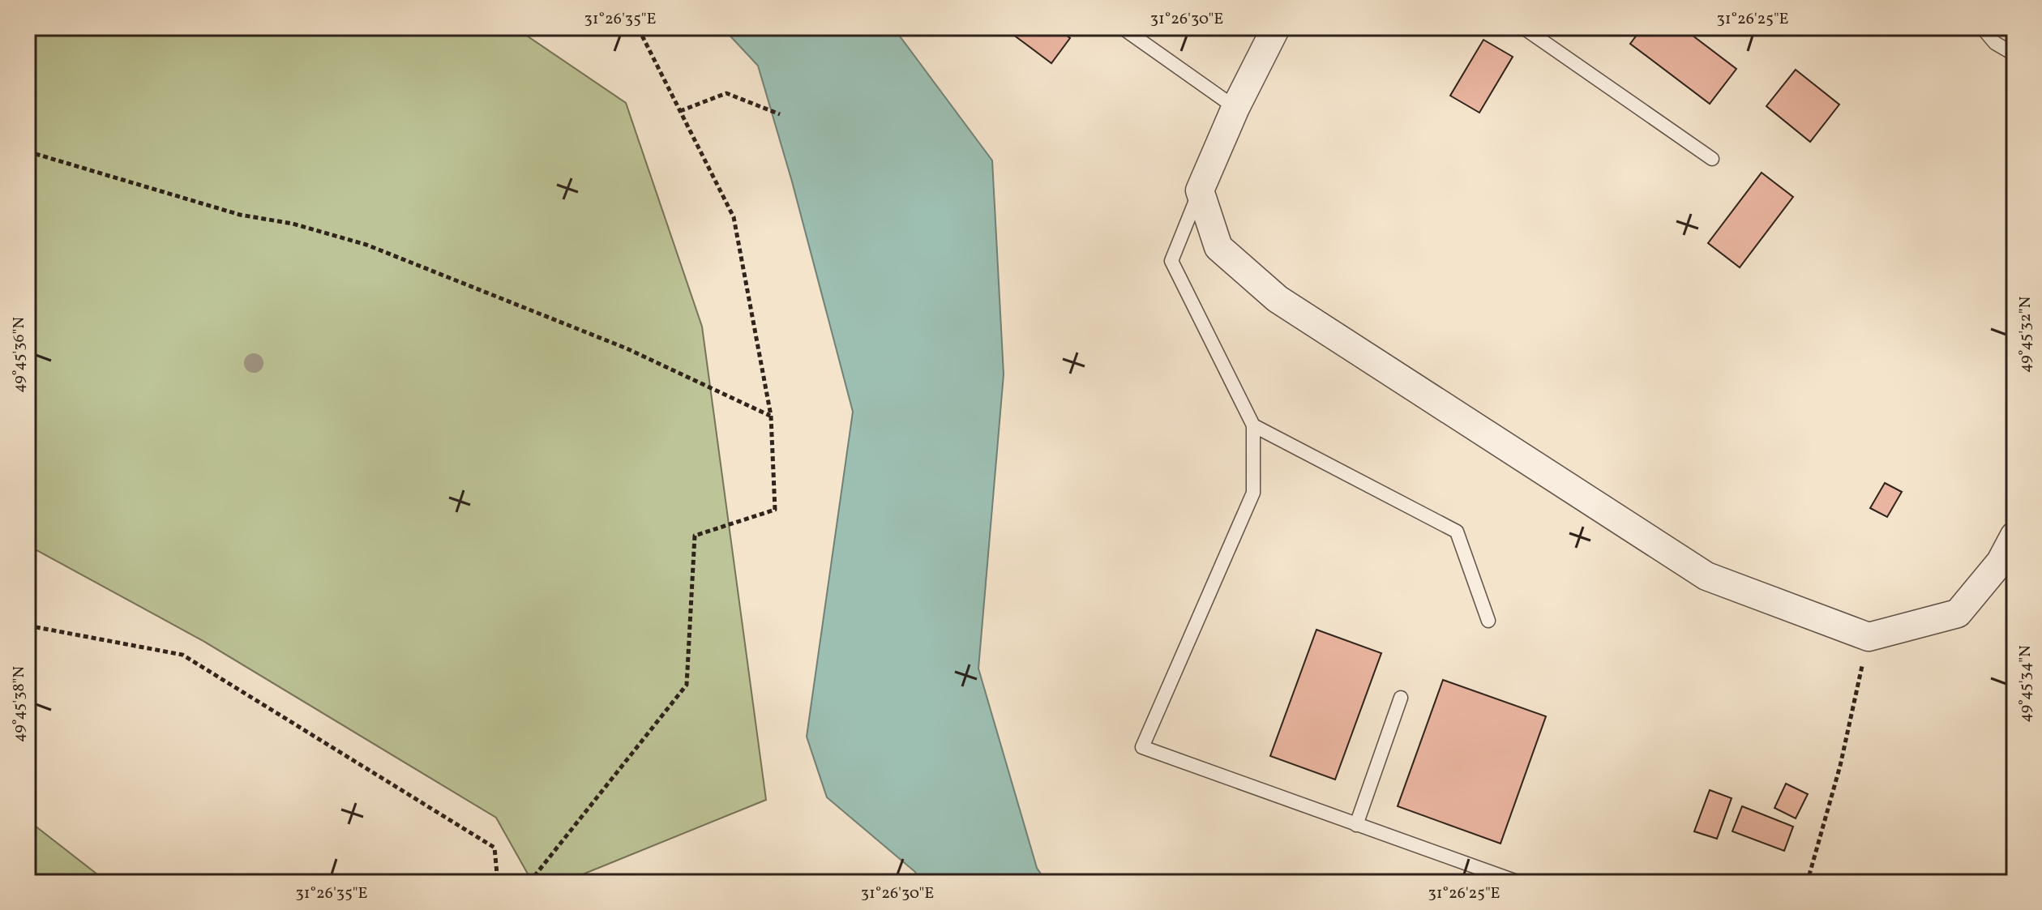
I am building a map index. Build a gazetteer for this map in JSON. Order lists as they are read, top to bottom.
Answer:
{
  "coordinates": [
    "31°26'35\"E",
    "31°26'30\"E",
    "31°26'25\"E",
    "49°45'32\"N",
    "49°45'36\"N",
    "49°45'34\"N",
    "49°45'38\"N"
  ]
}
